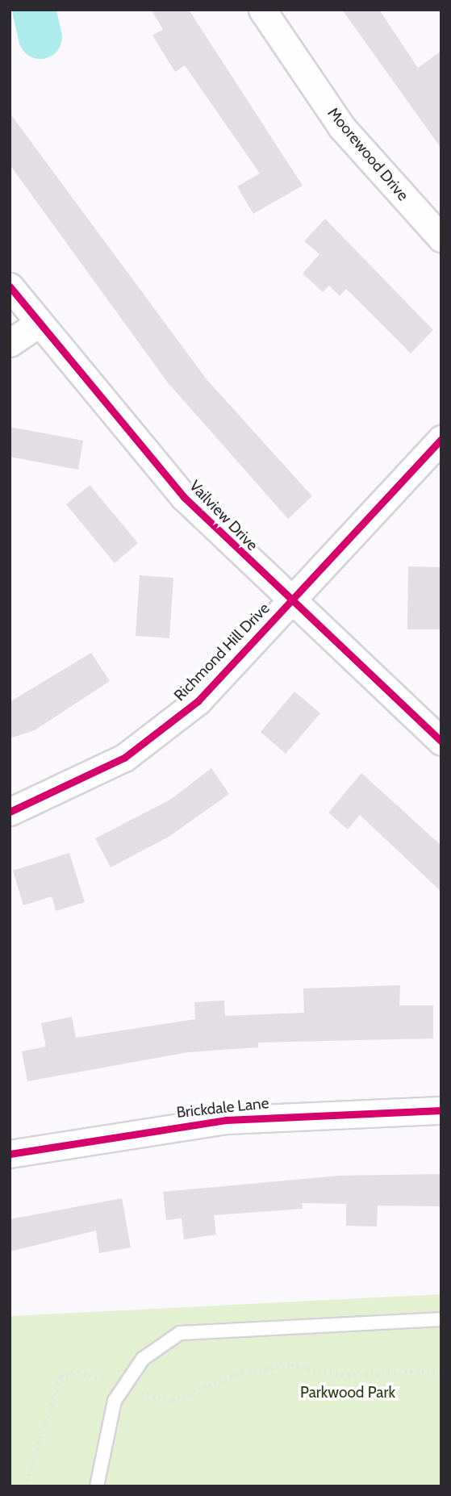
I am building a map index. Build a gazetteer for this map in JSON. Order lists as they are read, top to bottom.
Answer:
{
  "streets": {
    "street": [
      "Moorewood Drive",
      "Vailview Drive",
      "Richmond Hill Drive",
      "Brickdale Lane"
    ]
  },
  "crossings": [
    ["Vailview Drive", "Richmond Hill Drive"]
  ],
  "parks": ["Parkwood Park"]
}
